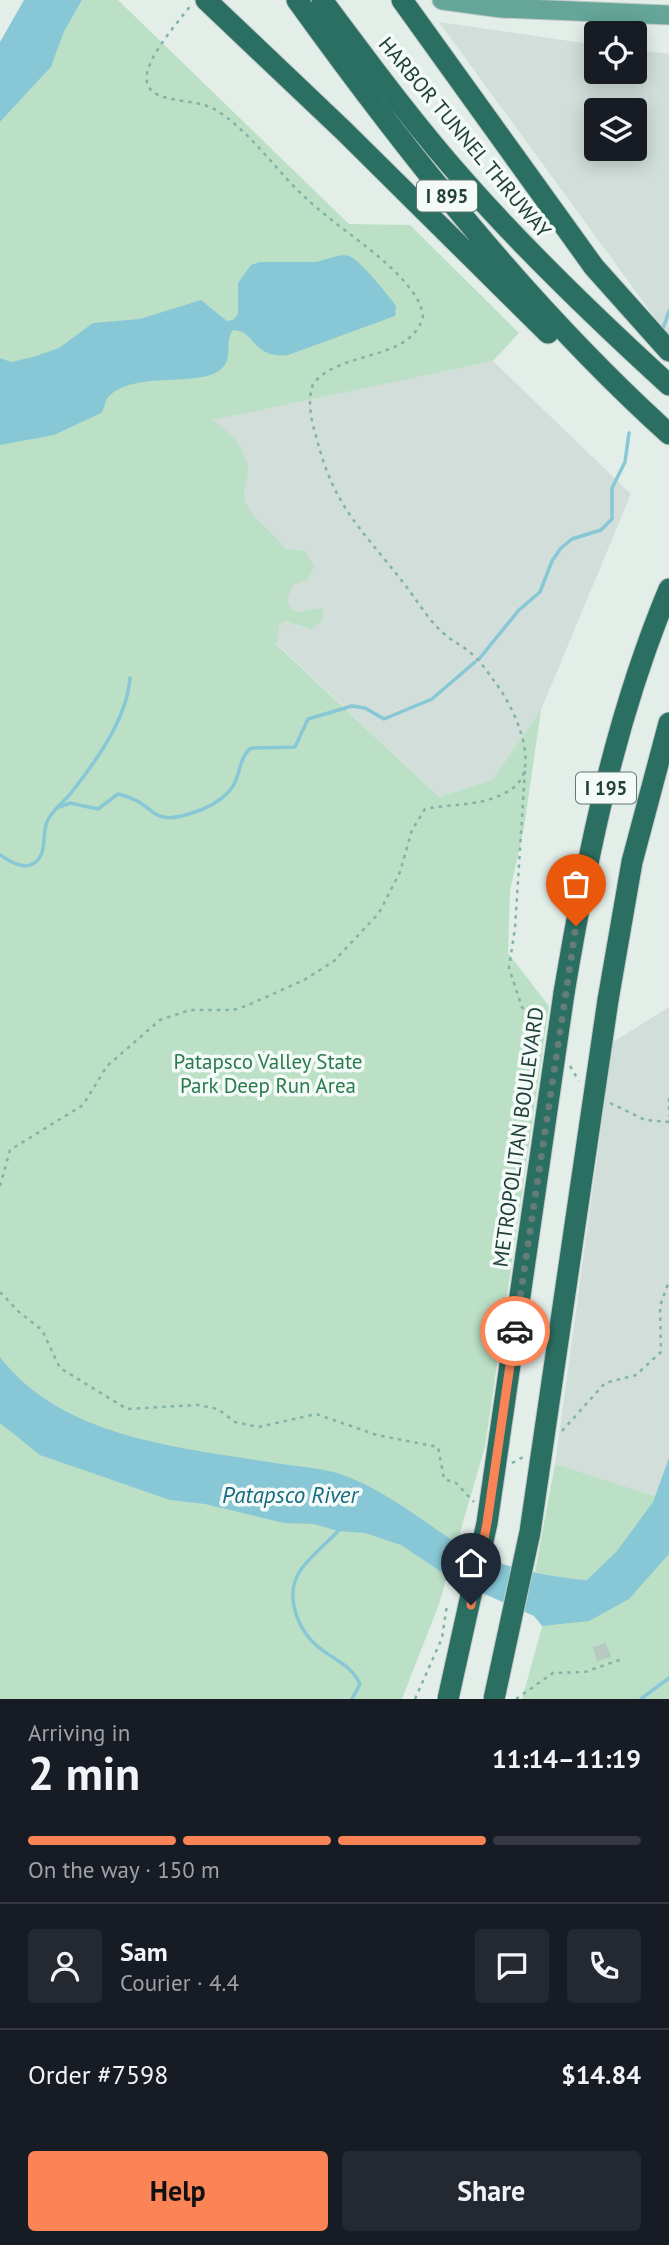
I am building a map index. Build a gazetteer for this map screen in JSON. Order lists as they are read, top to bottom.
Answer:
{
  "streets": {
    "highway": [
      "HARBOR TUNNEL THRUWAY",
      "I 895",
      "I 195",
      "METROPOLITAN BOULEVARD"
    ]
  },
  "water": ["Patapsco River"],
  "parks": ["Patapsco Valley State Park Deep Run Area"],
  "page": {
    "heading": ["2 min", "Arriving in", "11:14–11:19"],
    "panel": [
      "Sam",
      "Courier · 4.4",
      "Order #7598",
      "$14.84"
    ],
    "bar": "On the way · 150 m",
    "buttons": ["Help", "Share"]
  }
}
